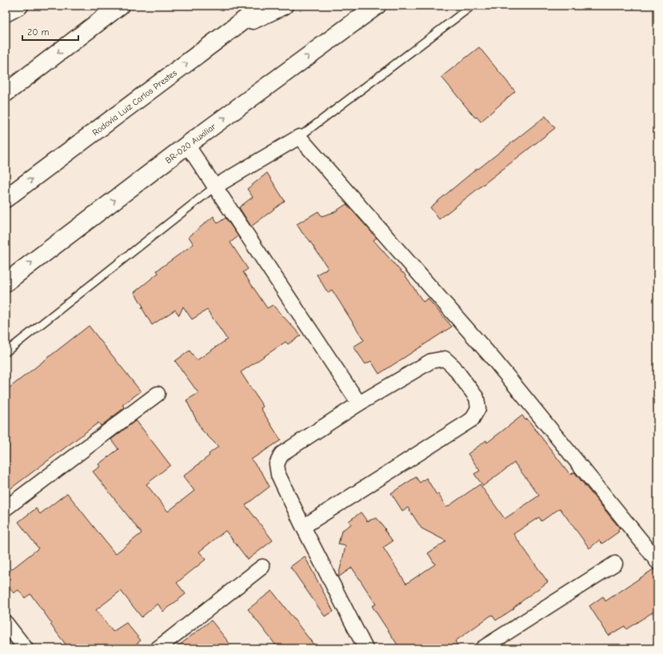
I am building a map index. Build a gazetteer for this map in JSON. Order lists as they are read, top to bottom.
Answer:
{
  "streets": {
    "main road": ["Rodovia Luiz Carlos Prestes", "BR-020 Auxiliar"]
  },
  "scale_bar": "20 m"
}
